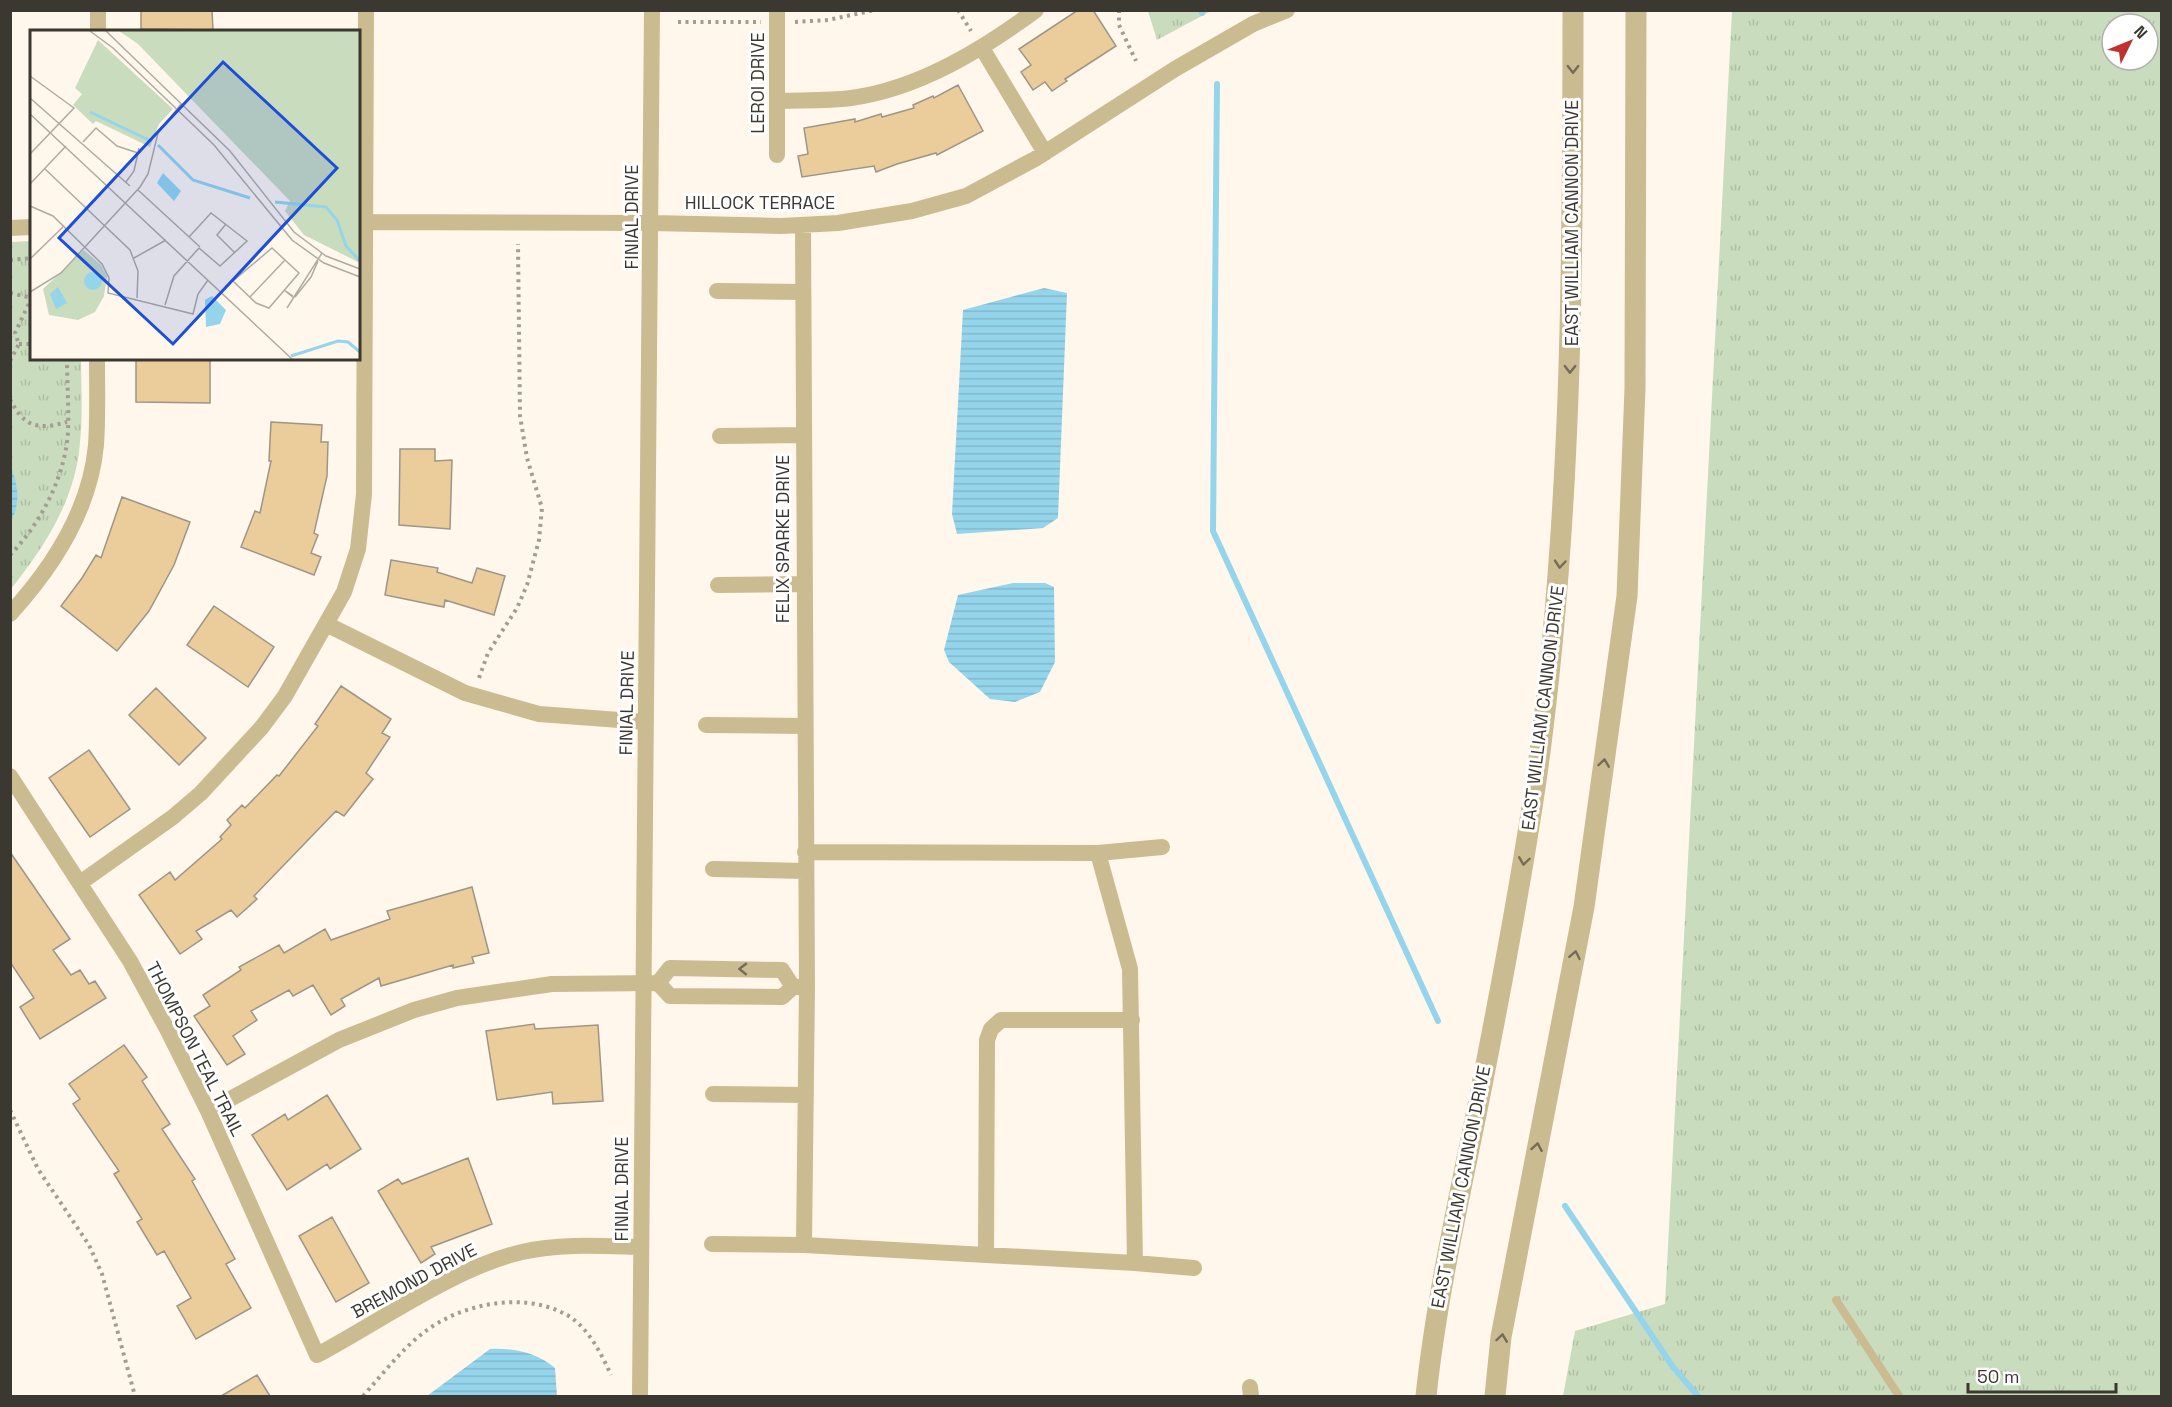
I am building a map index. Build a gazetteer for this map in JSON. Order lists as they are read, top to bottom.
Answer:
{
  "streets": {
    "street": [
      "LEROI DRIVE",
      "HILLOCK TERRACE",
      "FINIAL DRIVE",
      "EAST WILLIAM CANNON DRIVE",
      "FELIX SPARKE DRIVE",
      "THOMPSON TEAL TRAIL",
      "BREMOND DRIVE"
    ]
  },
  "crossings": [
    ["HILLOCK TERRACE", "FINIAL DRIVE"],
    ["HILLOCK TERRACE", "FELIX SPARKE DRIVE"],
    ["FINIAL DRIVE", "BREMOND DRIVE"],
    ["THOMPSON TEAL TRAIL", "BREMOND DRIVE"]
  ],
  "scale_bar": "50 m",
  "north": "top right"
}
